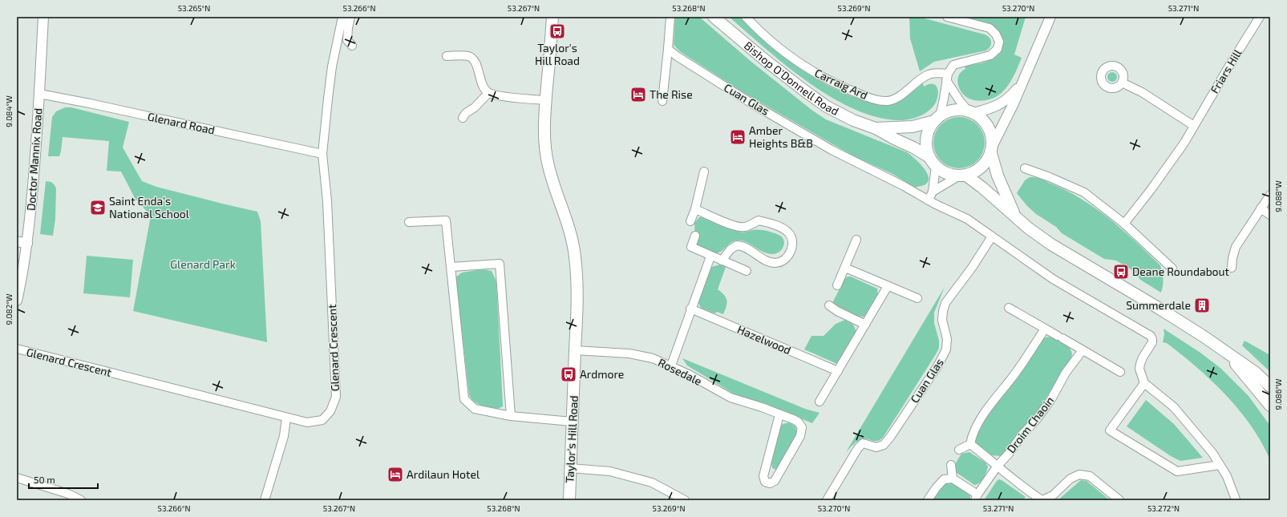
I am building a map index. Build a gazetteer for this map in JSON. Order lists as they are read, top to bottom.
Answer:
{
  "streets": {
    "main road": ["Bishop O'Donnell Road", "Taylor's Hill Road"],
    "street": [
      "Friars Hill",
      "Carraig Ard",
      "Cuan Glas",
      "Glenard Road",
      "Doctor Mannix Road",
      "Hazelwood",
      "Glenard Crescent",
      "Rosedale",
      "Droim Chaoin"
    ]
  },
  "crossings": [
    ["Glenard Road", "Doctor Mannix Road"],
    ["Glenard Road", "Glenard Crescent"],
    ["Rosedale", "Taylor's Hill Road"]
  ],
  "parks": ["Glenard Park"],
  "places": {
    "bus stop": ["Taylor's Hill Road", "Deane Roundabout", "Ardmore"],
    "hotel": ["The Rise", "Amber Heights B&B", "Ardilaun Hotel"],
    "school or university": ["Saint Enda's National School"],
    "building": ["Summerdale"]
  },
  "scale_bar": "50 m",
  "coordinates": [
    "53.265°N",
    "53.266°N",
    "53.267°N",
    "53.268°N",
    "53.269°N",
    "53.270°N",
    "53.271°N",
    "9.084°W",
    "9.088°W",
    "9.082°W",
    "9.086°W",
    "53.272°N"
  ]
}
